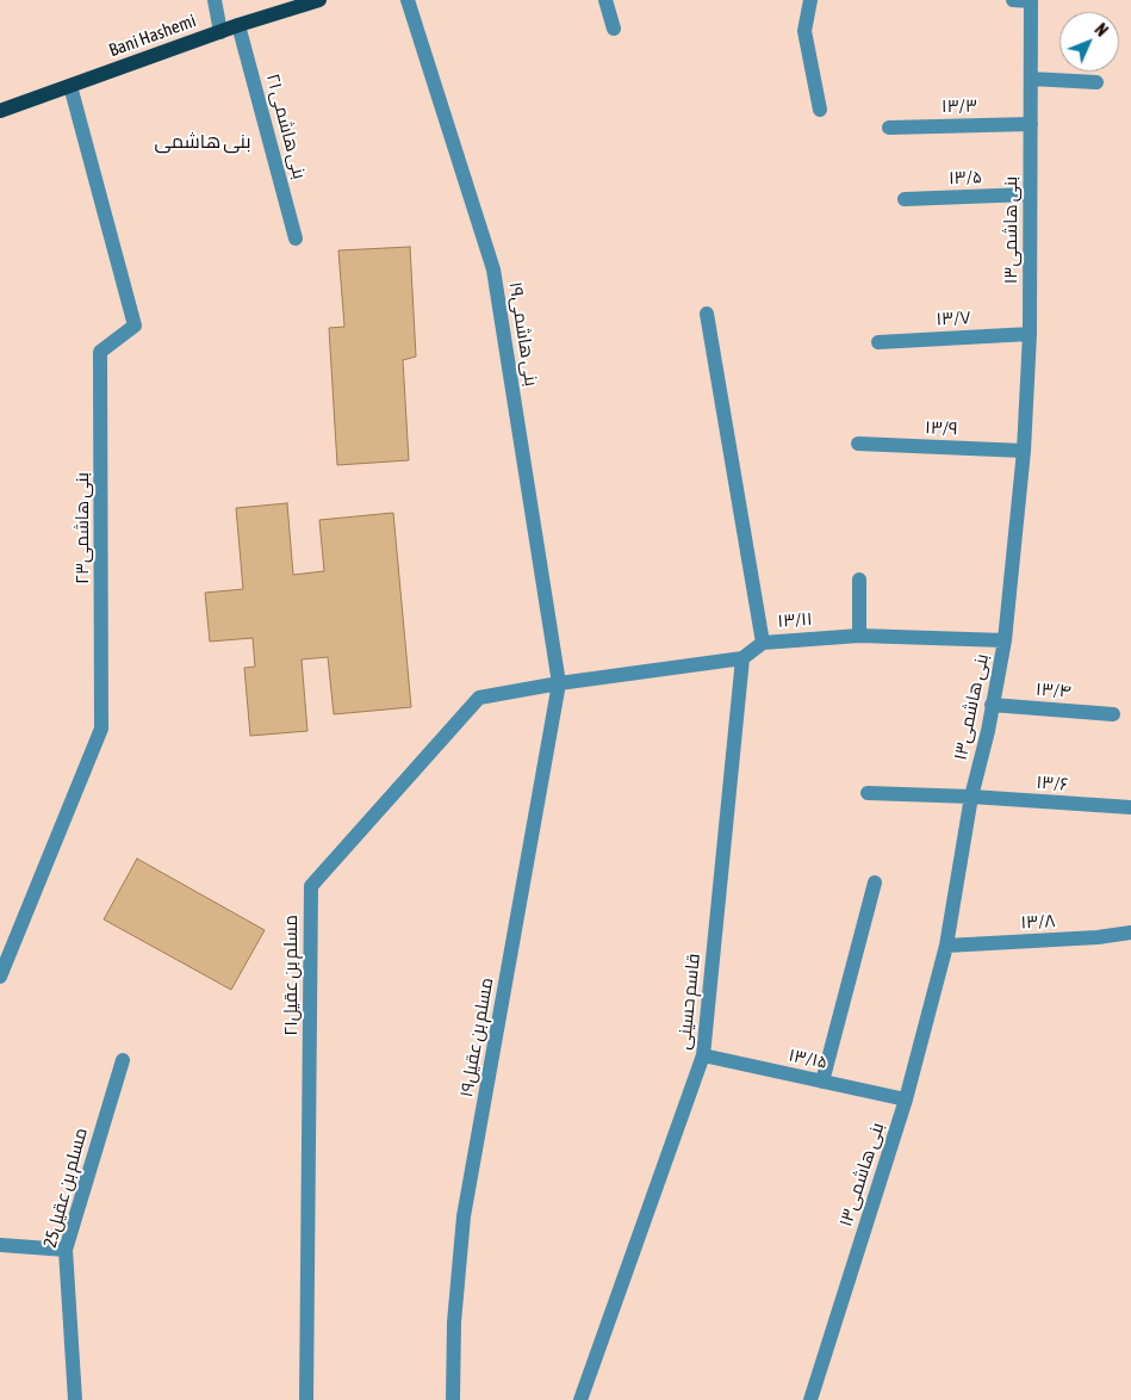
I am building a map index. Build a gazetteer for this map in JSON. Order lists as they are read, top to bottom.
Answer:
{
  "streets": {
    "main road": ["Bani Hashemi"],
    "street": [
      "۱۳/۳",
      "بنی هاشمی ۲۱",
      "۱۳/۵",
      "بنی هاشمی۱۳",
      "۱۳/۷",
      "بنی هاشمی۱۹",
      "۱۳/۹",
      "بنی هاشمی۲۳",
      "۱۳/۱۱",
      "۱۳/۴",
      "۱۳/۶",
      "۱۳/۸",
      "مسلم بن عقیل۲۱",
      "قاسم حسینی",
      "مسلم بن عقیل۱۹",
      "۱۳/۱۵",
      "مسلم بن عقیل25"
    ]
  },
  "crossings": [
    ["Bani Hashemi", "بنی هاشمی ۲۱"],
    ["Bani Hashemi", "بنی هاشمی۲۳"],
    ["۱۳/۳", "بنی هاشمی۱۳"],
    ["۱۳/۵", "بنی هاشمی۱۳"],
    ["بنی هاشمی۱۳", "۱۳/۷"],
    ["بنی هاشمی۱۳", "۱۳/۹"],
    ["بنی هاشمی۱۳", "۱۳/۱۱"],
    ["بنی هاشمی۱۳", "۱۳/۴"],
    ["بنی هاشمی۱۳", "۱۳/۶"],
    ["بنی هاشمی۱۳", "۱۳/۸"],
    ["بنی هاشمی۱۳", "۱۳/۱۵"],
    ["بنی هاشمی۱۹", "۱۳/۱۱"],
    ["بنی هاشمی۱۹", "مسلم بن عقیل۲۱"],
    ["بنی هاشمی۱۹", "مسلم بن عقیل۱۹"],
    ["۱۳/۱۱", "مسلم بن عقیل۲۱"],
    ["۱۳/۱۱", "قاسم حسینی"],
    ["۱۳/۱۱", "مسلم بن عقیل۱۹"],
    ["مسلم بن عقیل۲۱", "مسلم بن عقیل۱۹"],
    ["قاسم حسینی", "۱۳/۱۵"]
  ],
  "districts": ["بنی هاشمی"],
  "north": "top right"
}
